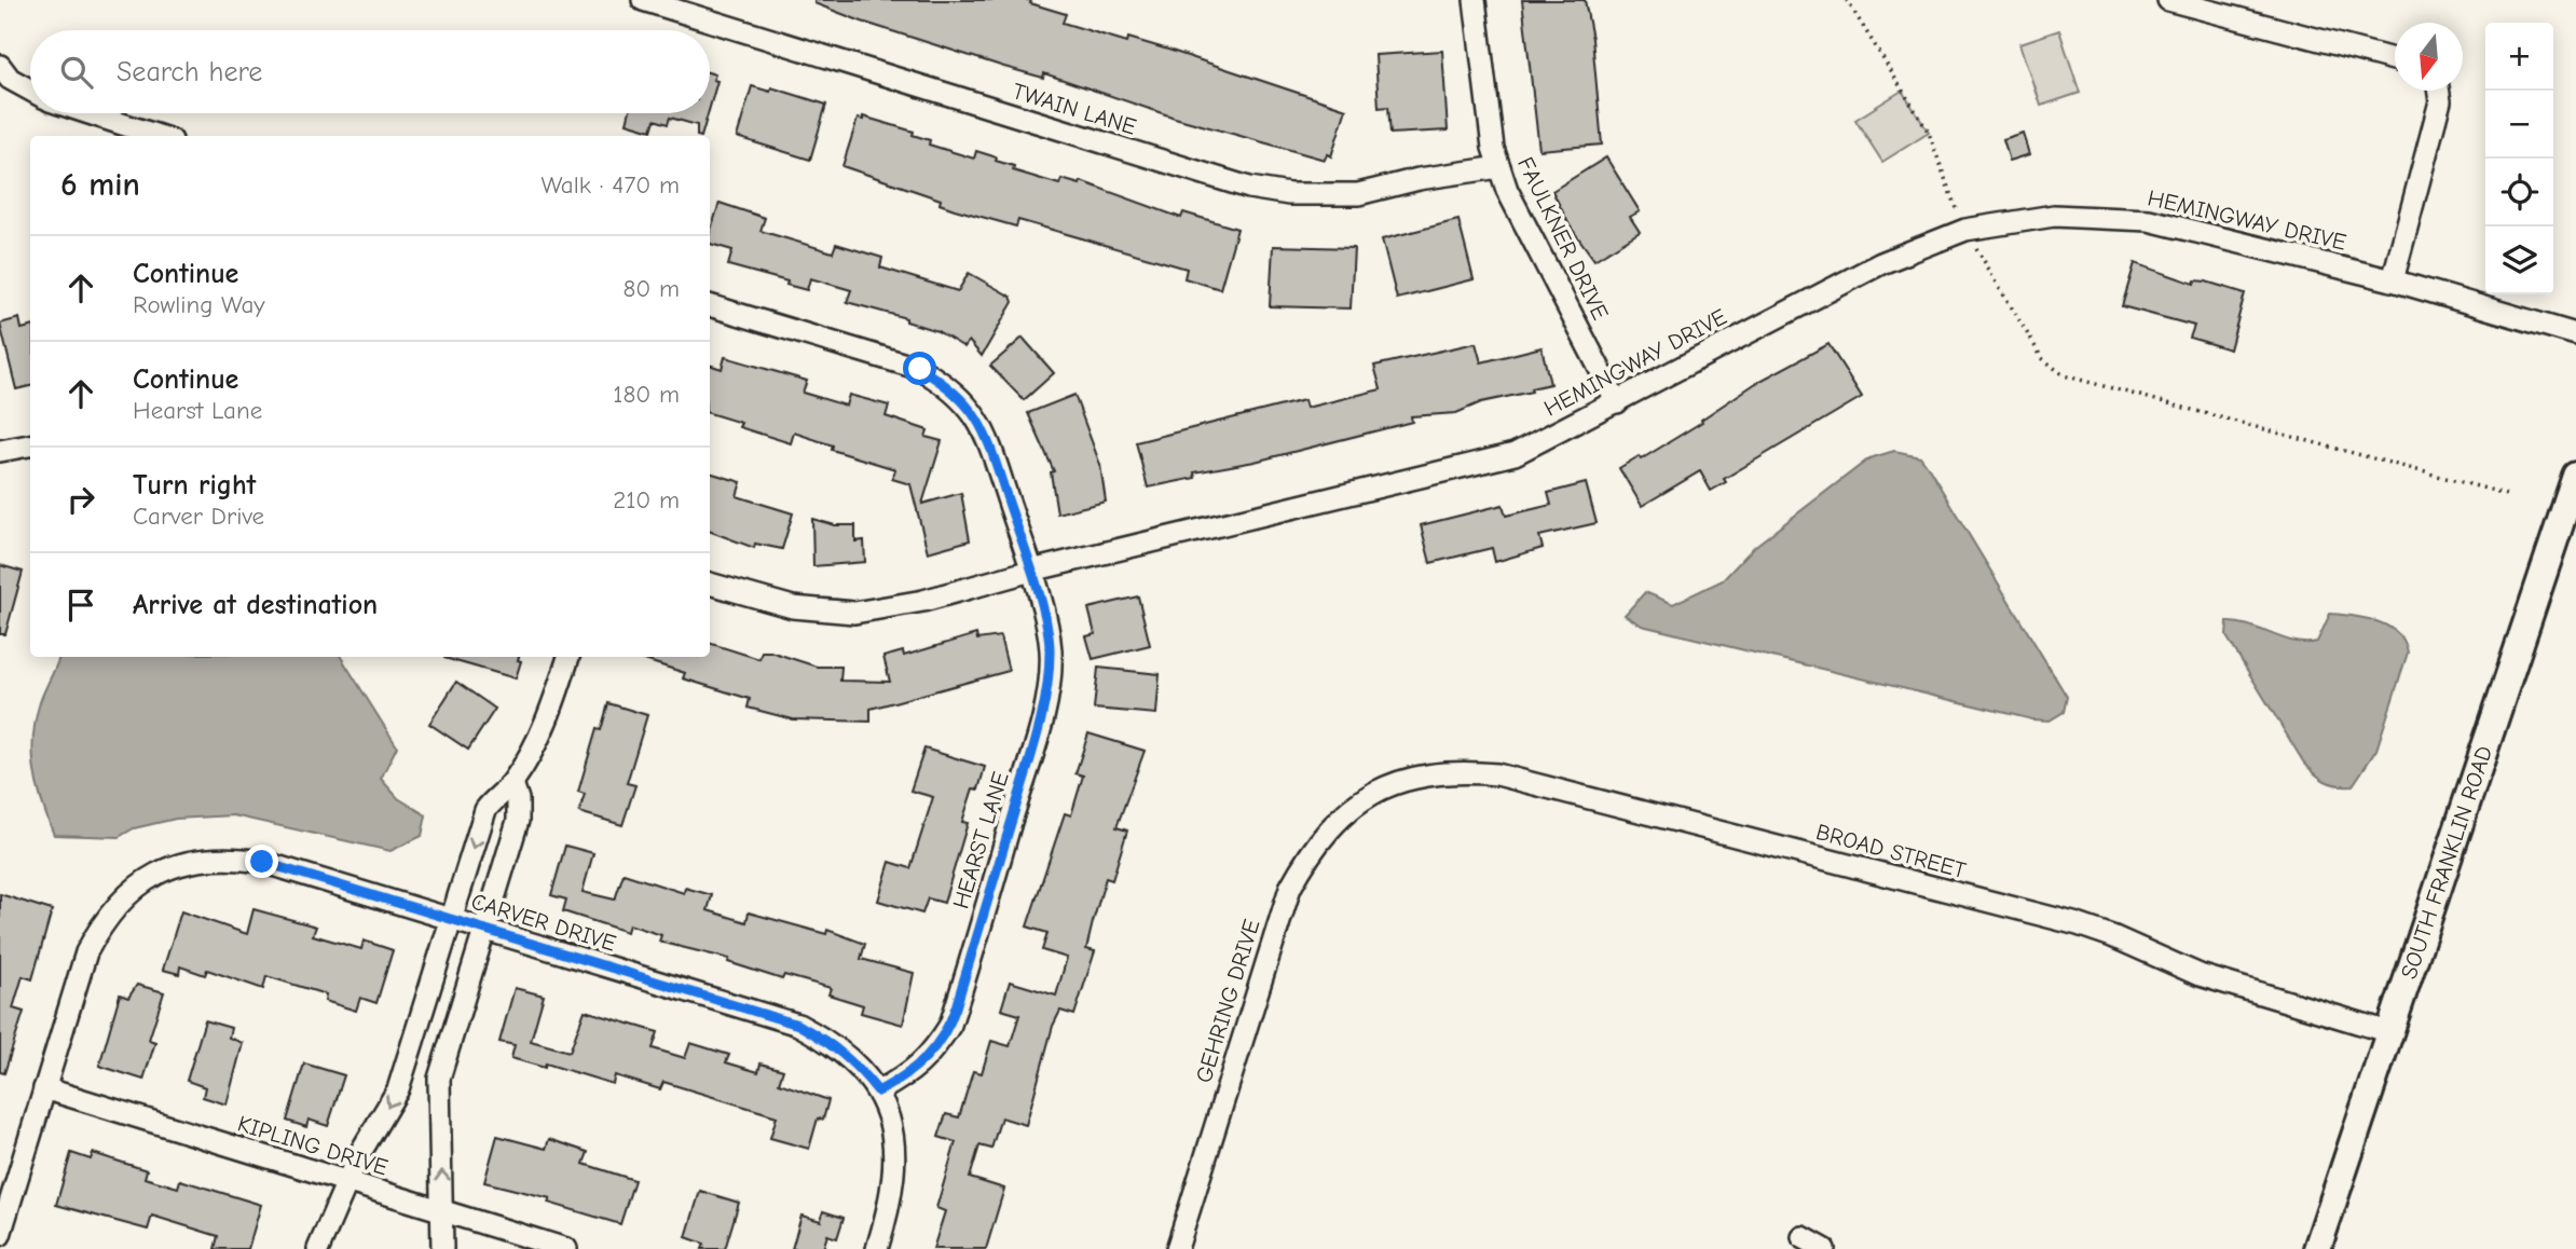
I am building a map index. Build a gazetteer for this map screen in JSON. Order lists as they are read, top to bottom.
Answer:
{
  "streets": {
    "main road": ["SOUTH FRANKLIN ROAD"],
    "street": [
      "TWAIN LANE",
      "HEMINGWAY DRIVE",
      "FAULKNER DRIVE",
      "HEARST LANE",
      "BROAD STREET",
      "CARVER DRIVE",
      "GEHRING DRIVE",
      "KIPLING DRIVE"
    ]
  },
  "crossings": [
    ["TWAIN LANE", "FAULKNER DRIVE"],
    ["HEMINGWAY DRIVE", "FAULKNER DRIVE"],
    ["HEMINGWAY DRIVE", "HEARST LANE"],
    ["HEARST LANE", "CARVER DRIVE"],
    ["BROAD STREET", "SOUTH FRANKLIN ROAD"],
    ["BROAD STREET", "GEHRING DRIVE"],
    ["CARVER DRIVE", "KIPLING DRIVE"]
  ],
  "north": "bottom",
  "page": {
    "map_buttons": ["+", "−"],
    "search": "Search here",
    "heading": ["6 min", "Walk · 470 m"],
    "list": [
      ["Continue", "Rowling Way", "80 m"],
      ["Continue", "Hearst Lane", "180 m"],
      ["Turn right", "Carver Drive", "210 m"],
      "Arrive at destination"
    ]
  }
}
